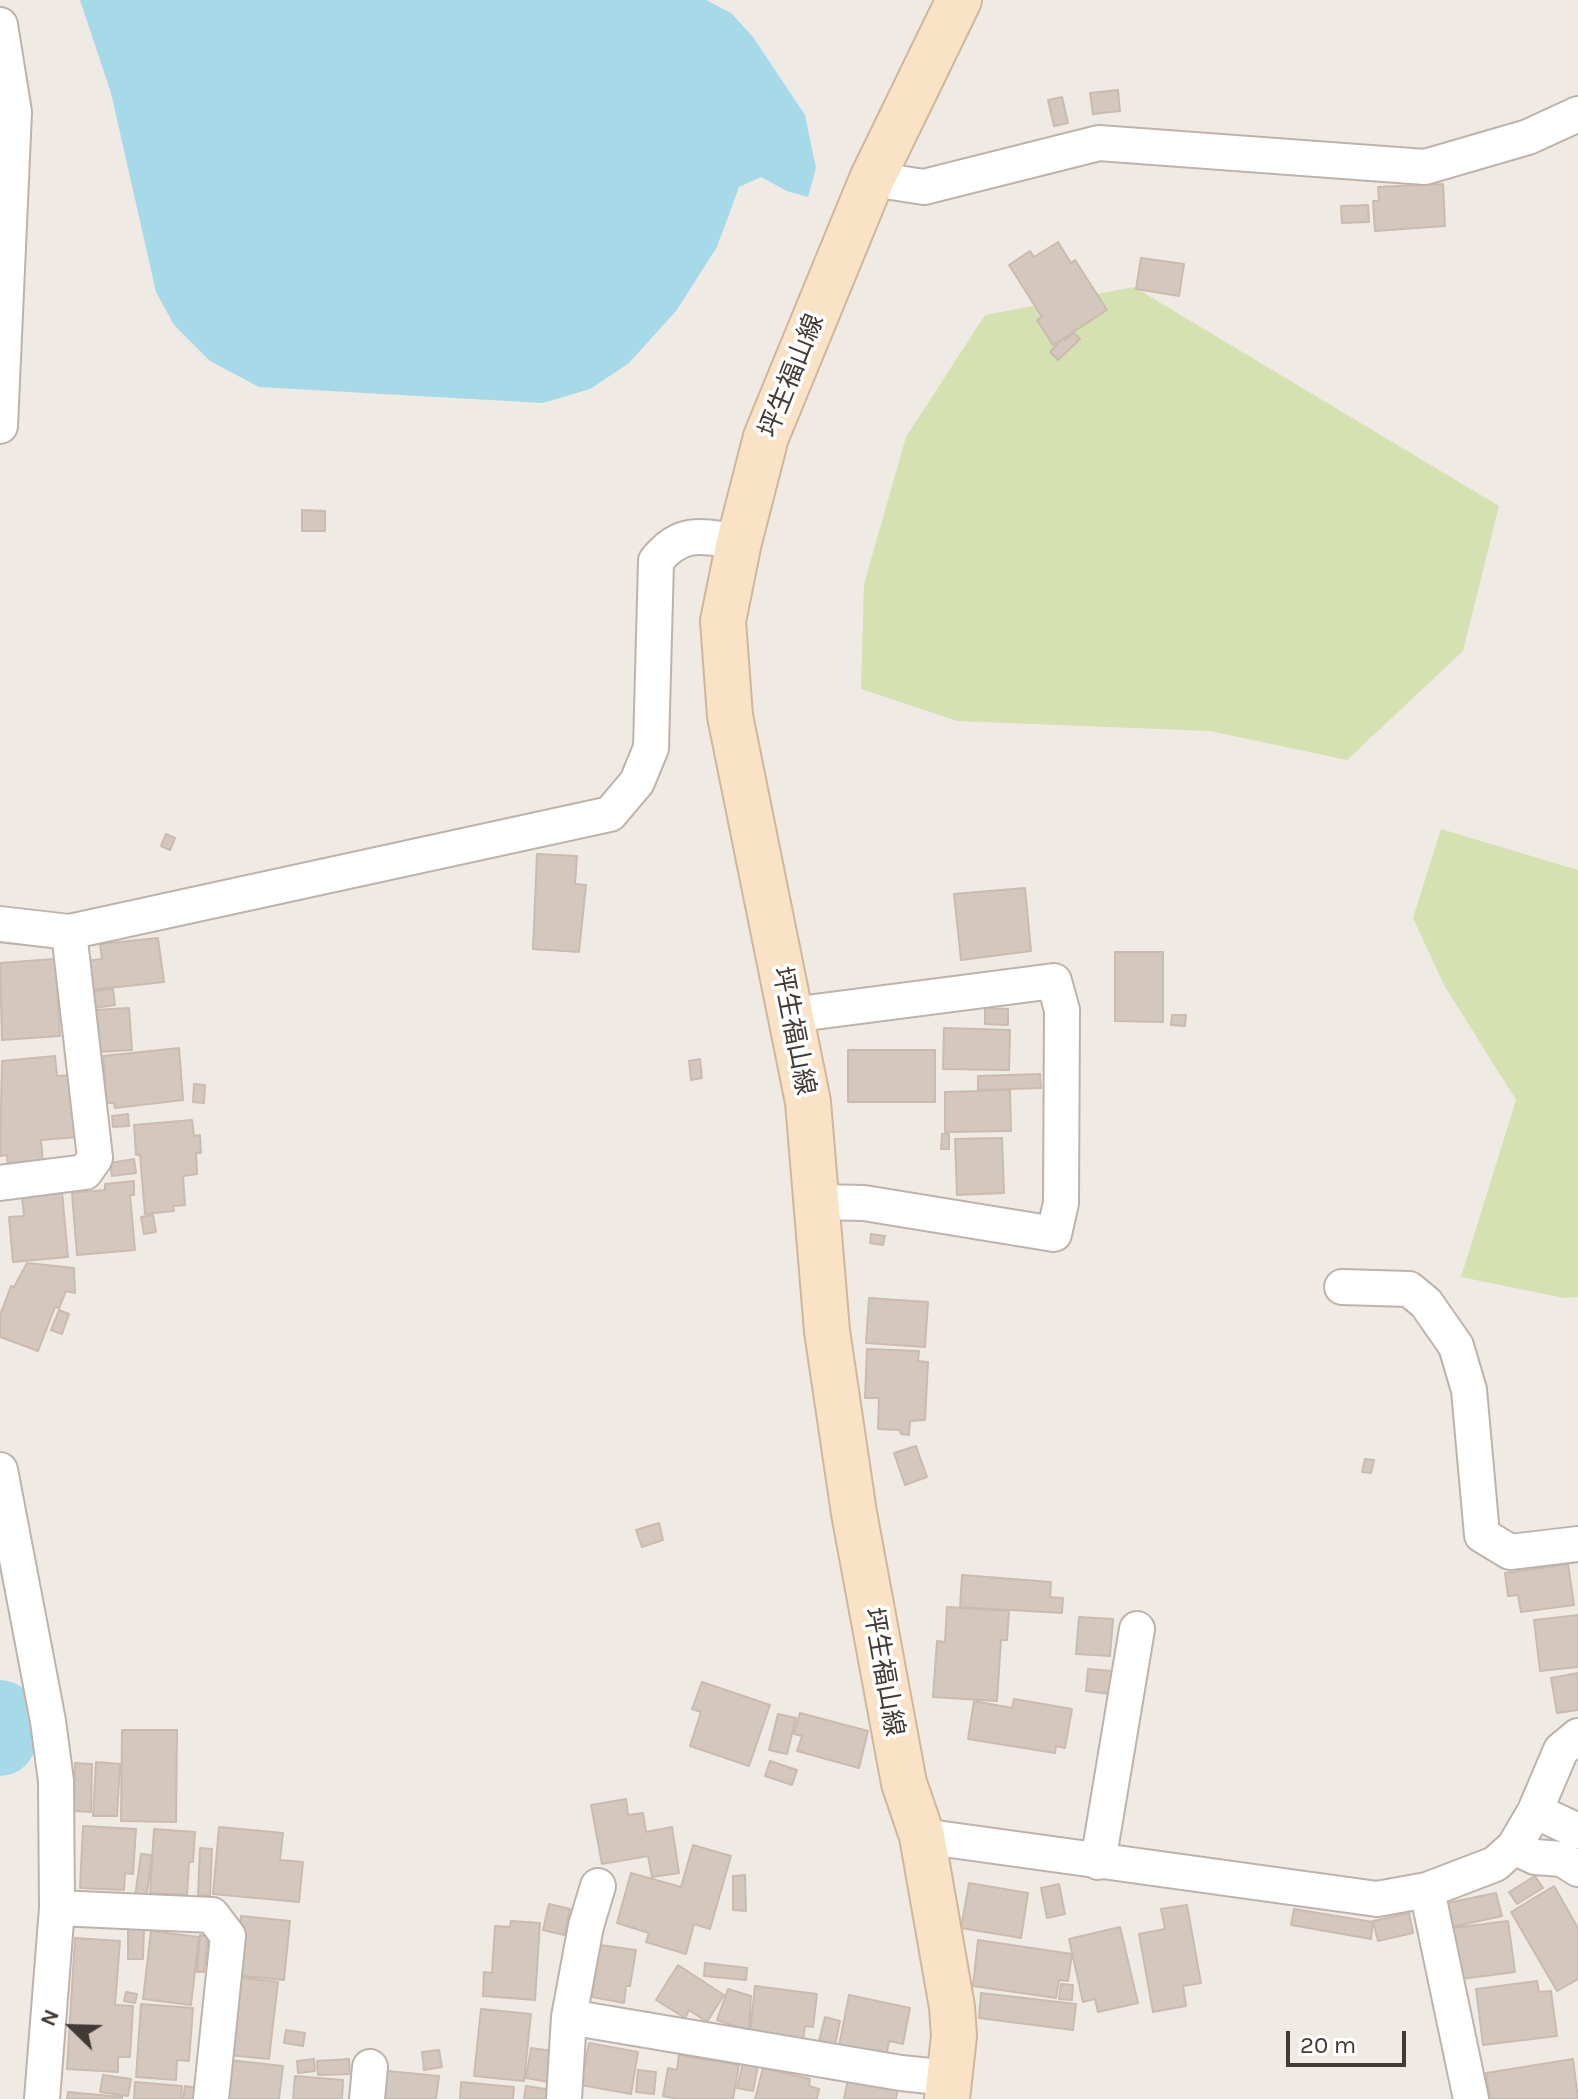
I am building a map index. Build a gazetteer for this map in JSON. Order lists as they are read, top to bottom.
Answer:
{
  "streets": {
    "main road": ["坪生福山線"]
  },
  "scale_bar": "20 m",
  "north": "top left"
}
